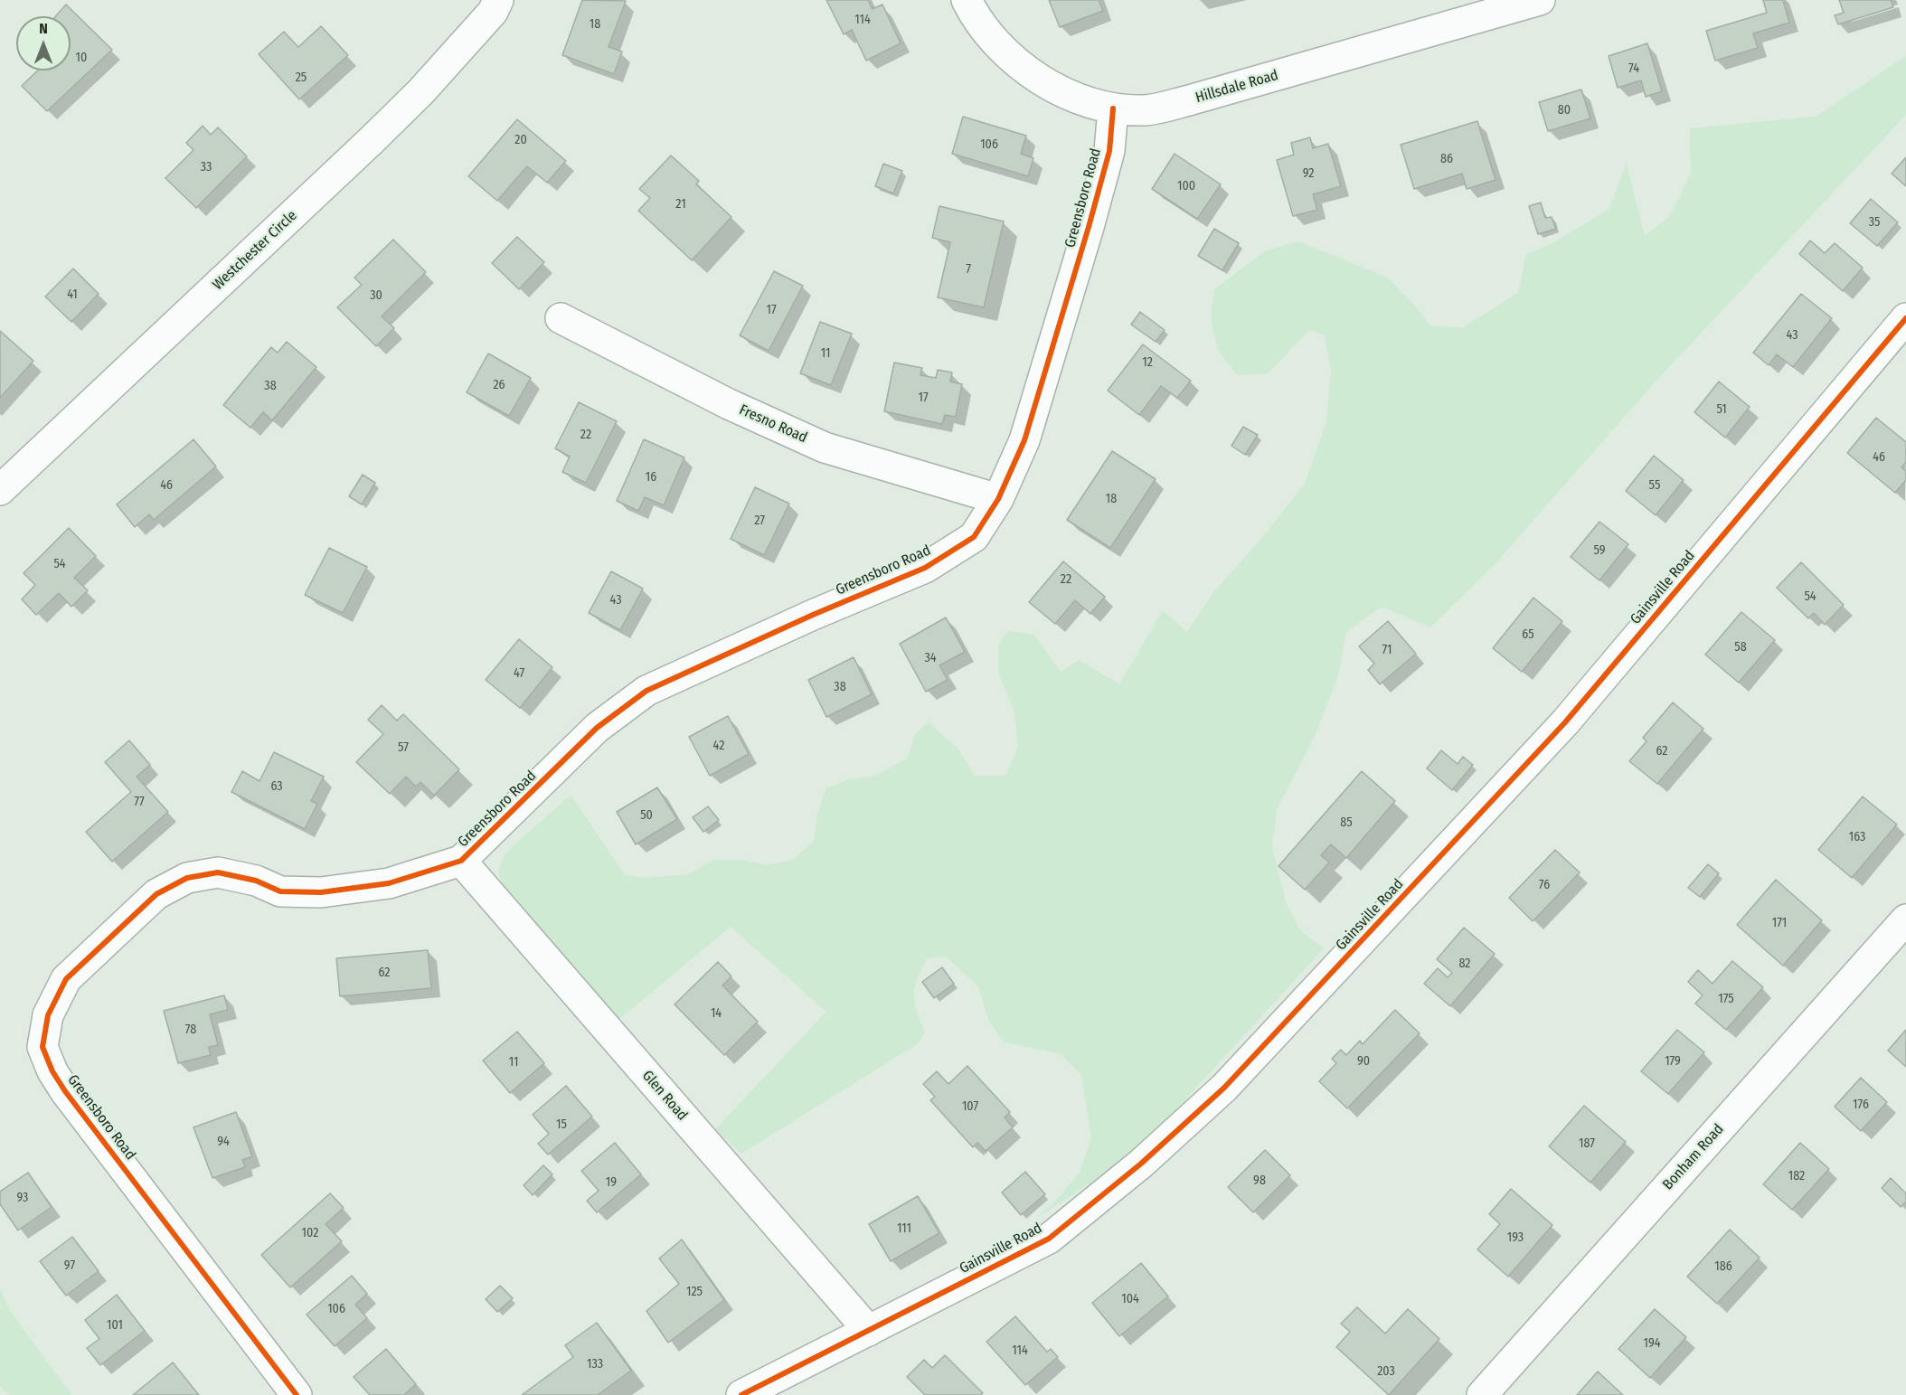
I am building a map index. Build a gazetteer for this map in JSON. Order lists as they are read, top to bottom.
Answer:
{
  "streets": {
    "street": [
      "Hillsdale Road",
      "Greensboro Road",
      "Westchester Circle",
      "Fresno Road",
      "Gainsville Road",
      "Glen Road",
      "Bonham Road"
    ]
  },
  "crossings": [
    ["Hillsdale Road", "Greensboro Road"],
    ["Greensboro Road", "Fresno Road"],
    ["Greensboro Road", "Glen Road"],
    ["Gainsville Road", "Glen Road"]
  ],
  "house_numbers": [
    "114",
    "18",
    "10",
    "74",
    "25",
    "80",
    "20",
    "106",
    "86",
    "33",
    "92",
    "100",
    "21",
    "35",
    "7",
    "41",
    "30",
    "17",
    "43",
    "11",
    "12",
    "26",
    "38",
    "17",
    "51",
    "22",
    "46",
    "16",
    "46",
    "55",
    "18",
    "27",
    "59",
    "54",
    "22",
    "54",
    "43",
    "65",
    "58",
    "71",
    "34",
    "47",
    "38",
    "42",
    "57",
    "62",
    "63",
    "77",
    "50",
    "85",
    "163",
    "76",
    "171",
    "82",
    "62",
    "175",
    "14",
    "78",
    "90",
    "179",
    "11",
    "176",
    "107",
    "15",
    "94",
    "187",
    "182",
    "98",
    "19",
    "93",
    "111",
    "102",
    "193",
    "97",
    "186",
    "125",
    "104",
    "106",
    "101",
    "194",
    "114",
    "133",
    "203"
  ],
  "north": "top"
}
